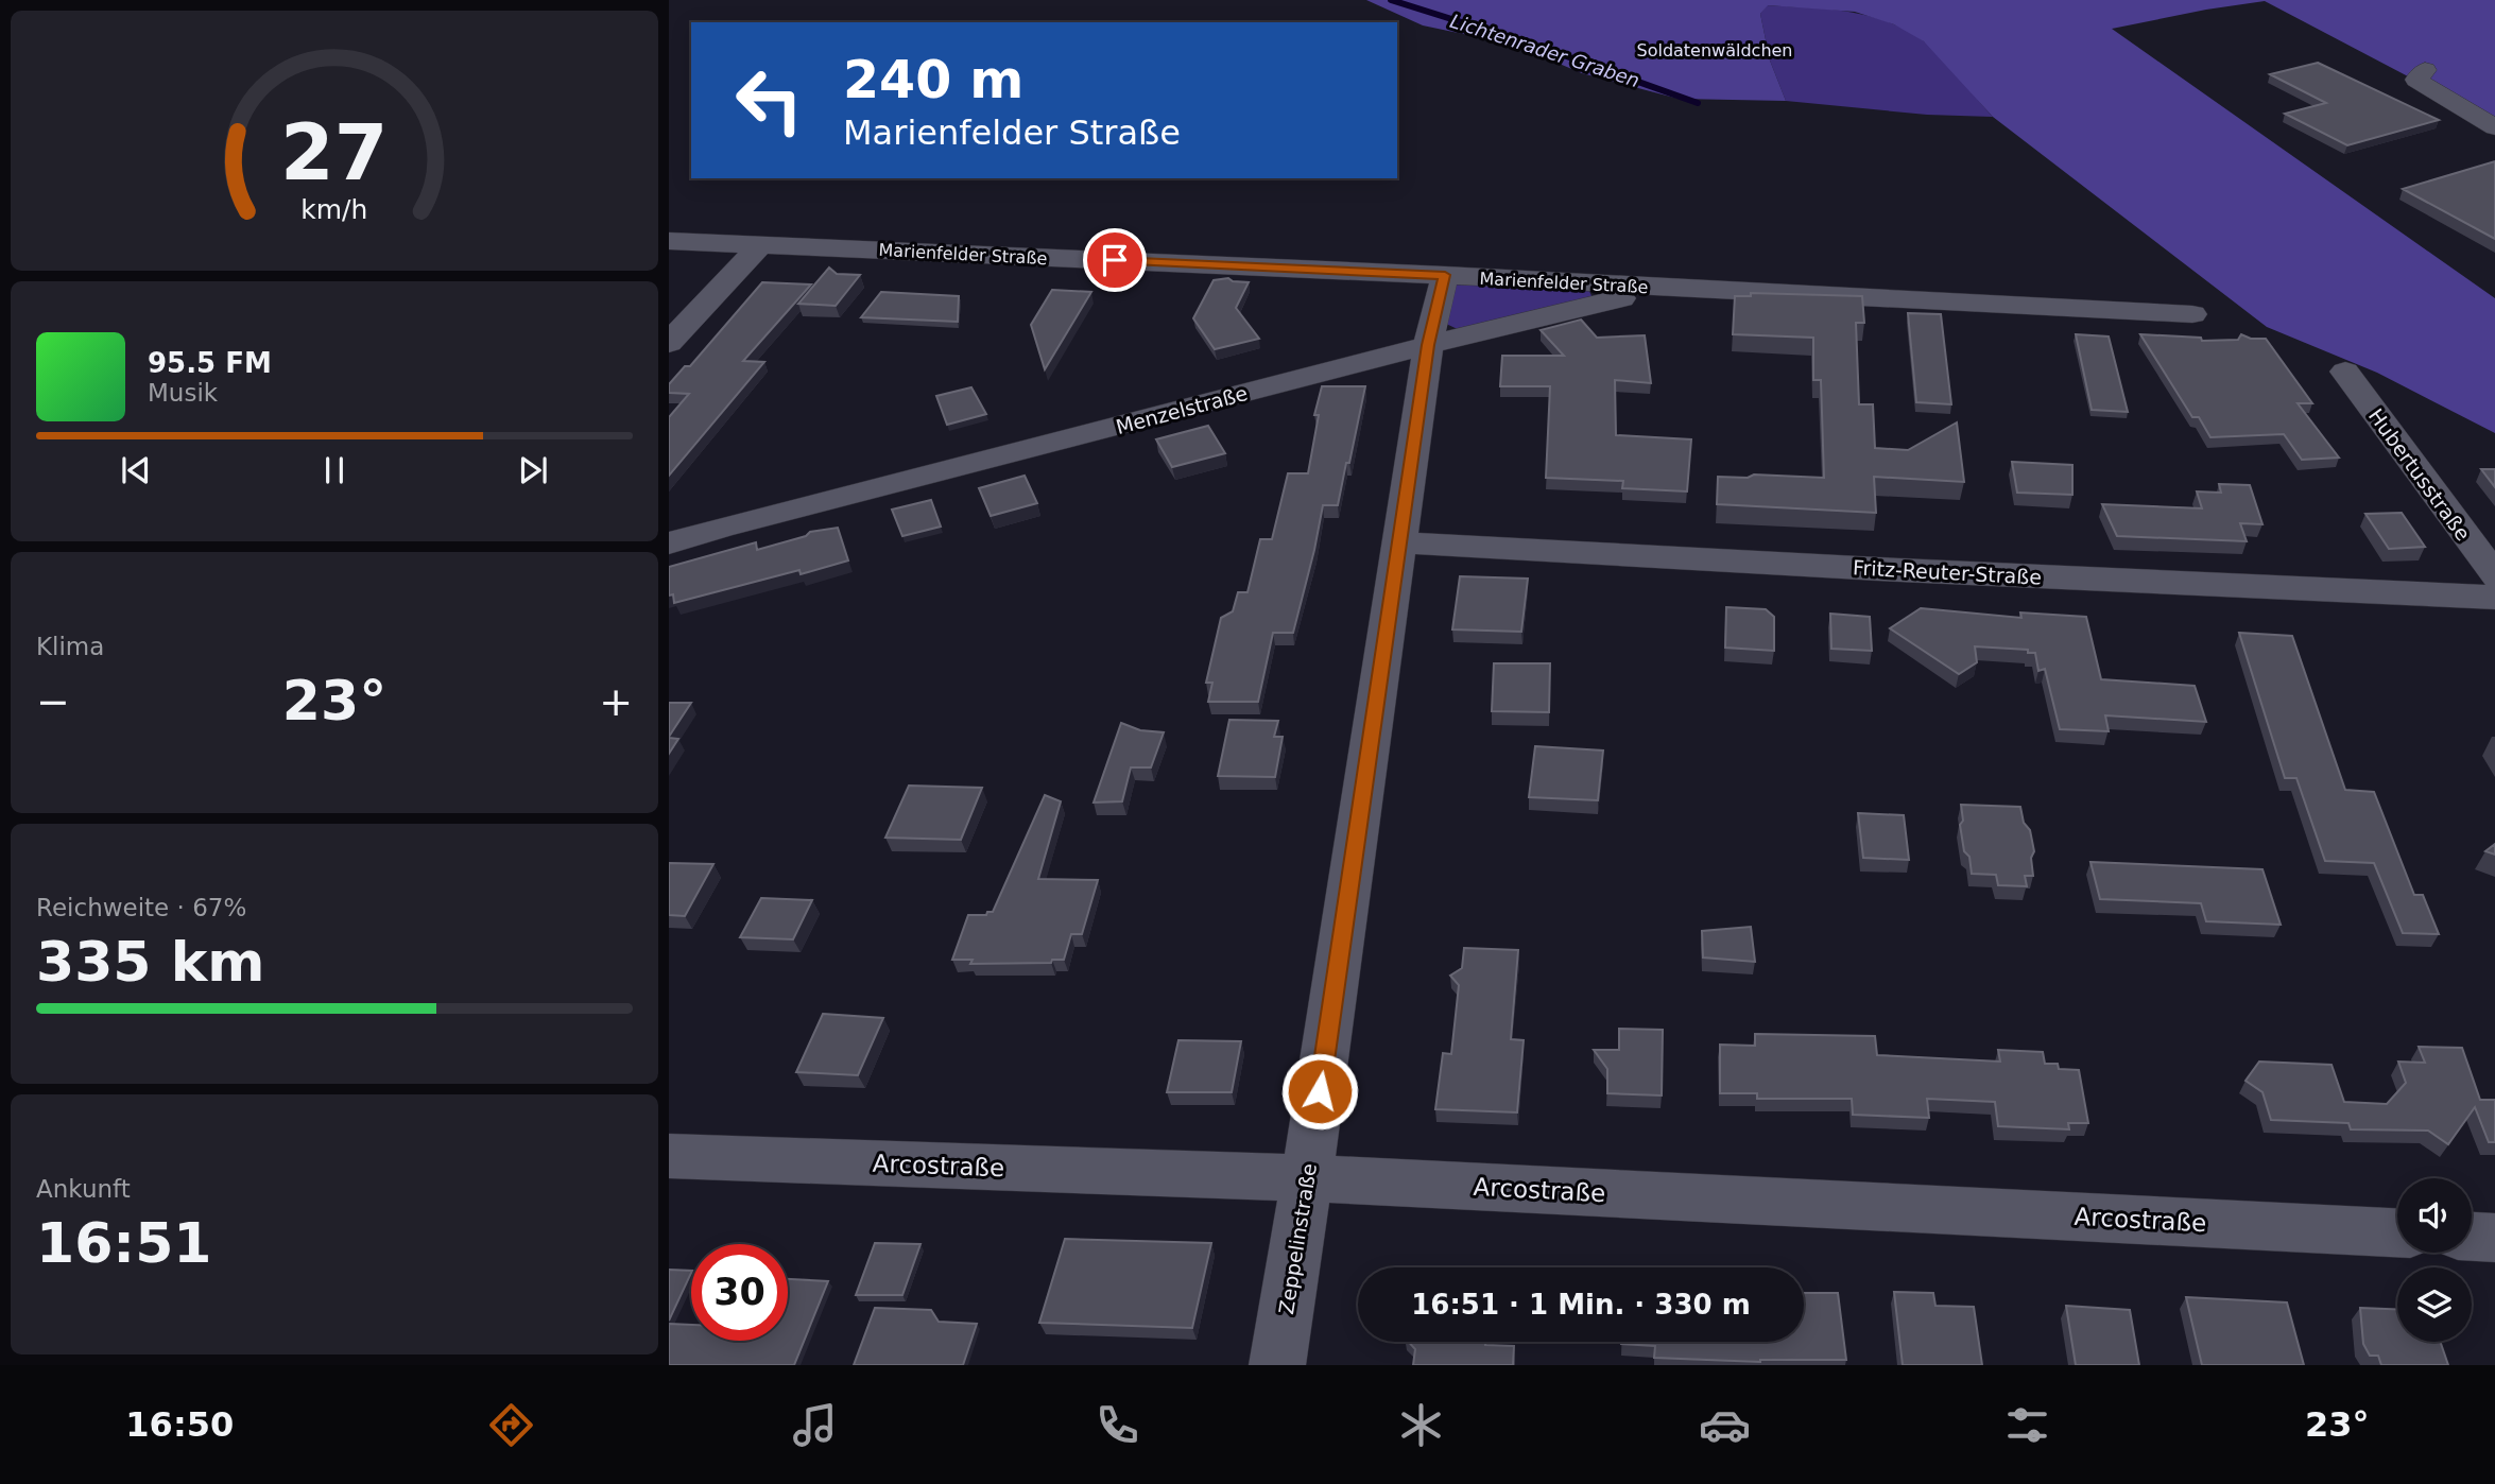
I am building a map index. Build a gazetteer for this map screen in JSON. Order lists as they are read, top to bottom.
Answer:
{
  "streets": {
    "street": [
      "Marienfelder Straße",
      "Menzelstraße",
      "Hubertusstraße",
      "Fritz-Reuter-Straße",
      "Arcostraße",
      "Zeppelinstraße"
    ]
  },
  "crossings": [
    ["Marienfelder Straße", "Menzelstraße"],
    ["Marienfelder Straße", "Zeppelinstraße"],
    ["Menzelstraße", "Zeppelinstraße"],
    ["Fritz-Reuter-Straße", "Zeppelinstraße"],
    ["Arcostraße", "Zeppelinstraße"]
  ],
  "water": ["Lichtenrader Graben"],
  "parks": ["Soldatenwäldchen"],
  "page": {
    "turn": ["240 m", "Marienfelder Straße"],
    "song": ["95.5 FM", "Musik"],
    "tile": [
      "Klima",
      ["Reichweite · 67%", "335 km"],
      ["Ankunft", "16:51"]
    ],
    "heat": ["−", "23°", "+"],
    "limit": "30",
    "trip": "16:51 · 1 Min. · 330 m",
    "tabs": ["16:50", "23°"],
    "gauge": ["27", "km/h"]
  }
}
